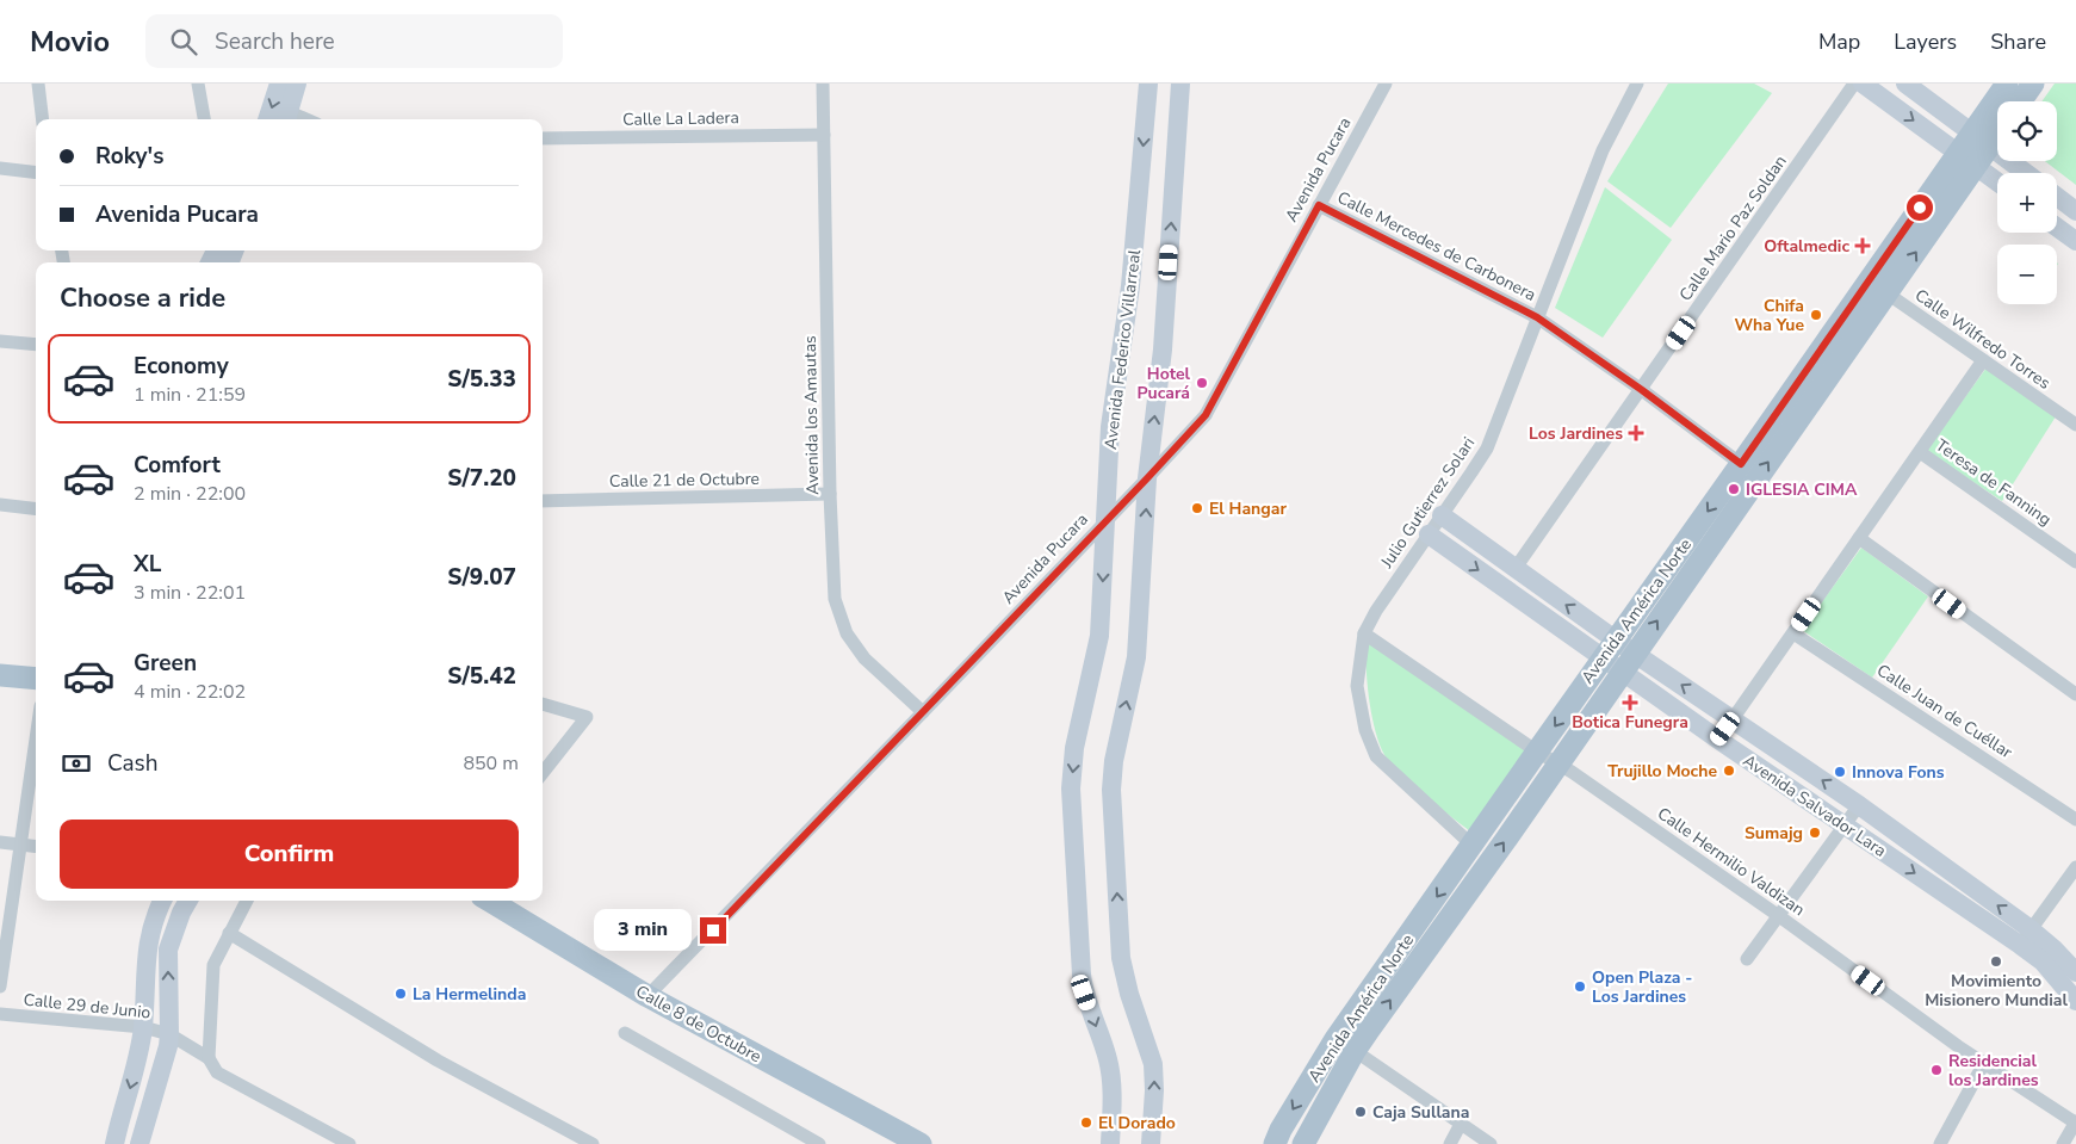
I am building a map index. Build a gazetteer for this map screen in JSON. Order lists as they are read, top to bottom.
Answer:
{
  "streets": {
    "main road": [
      "Avenida Federico Villarreal",
      "Avenida América Norte",
      "Avenida Salvador Lara",
      "Calle 8 de Octubre"
    ],
    "street": [
      "Calle La Ladera",
      "Avenida Pucara",
      "Calle Mario Paz Soldan",
      "Calle Mercedes de Carbonera",
      "Calle Wilfredo Torres",
      "Avenida los Amautas",
      "Calle 21 de Octubre",
      "Teresa de Fanning",
      "Julio Gutierrez Solari",
      "Calle Juan de Cuéllar",
      "Calle Hermilio Valdizan",
      "Calle 29 de Junio"
    ]
  },
  "crossings": [
    ["Calle La Ladera", "Avenida los Amautas"],
    ["Avenida Pucara", "Calle Mercedes de Carbonera"],
    ["Avenida Pucara", "Avenida Federico Villarreal"],
    ["Avenida Pucara", "Avenida los Amautas"],
    ["Avenida Pucara", "Calle 8 de Octubre"],
    ["Calle Mario Paz Soldan", "Calle Mercedes de Carbonera"],
    ["Calle Mario Paz Soldan", "Avenida Salvador Lara"],
    ["Calle Mercedes de Carbonera", "Julio Gutierrez Solari"],
    ["Calle Mercedes de Carbonera", "Avenida América Norte"],
    ["Calle Wilfredo Torres", "Avenida América Norte"],
    ["Avenida los Amautas", "Calle 21 de Octubre"],
    ["Julio Gutierrez Solari", "Avenida América Norte"],
    ["Julio Gutierrez Solari", "Avenida Salvador Lara"],
    ["Julio Gutierrez Solari", "Calle Hermilio Valdizan"],
    ["Avenida América Norte", "Avenida Salvador Lara"],
    ["Avenida América Norte", "Calle Hermilio Valdizan"]
  ],
  "places": {
    "health": ["Oftalmedic", "Los Jardines", "Botica Funegra"],
    "other": [
      "Chifa Wha Yue",
      "Hotel Pucará",
      "IGLESIA CIMA",
      "El Hangar",
      "Trujillo Moche",
      "Innova Fons",
      "Sumajg",
      "Movimiento Misionero Mundial",
      "Open Plaza - Los Jardines",
      "La Hermelinda",
      "Residencial los Jardines",
      "Caja Sullana",
      "El Dorado"
    ]
  },
  "page": {
    "header": "Movio",
    "search": "Search here",
    "nav": ["Map", "Layers", "Share"],
    "map_buttons": ["+", "−"],
    "banner": ["Roky's", "Avenida Pucara"],
    "heading": "Choose a ride",
    "list": [
      {
        "name": "Economy",
        "note": "1 min · 21:59",
        "value": "S/5.33"
      },
      {
        "name": "Comfort",
        "note": "2 min · 22:00",
        "value": "S/7.20"
      },
      {
        "name": "XL",
        "note": "3 min · 22:01",
        "value": "S/9.07"
      },
      {
        "name": "Green",
        "note": "4 min · 22:02",
        "value": "S/5.42"
      }
    ],
    "pay": ["Cash", "850 m"],
    "buttons": "Confirm",
    "bubble": "3 min"
  }
}
